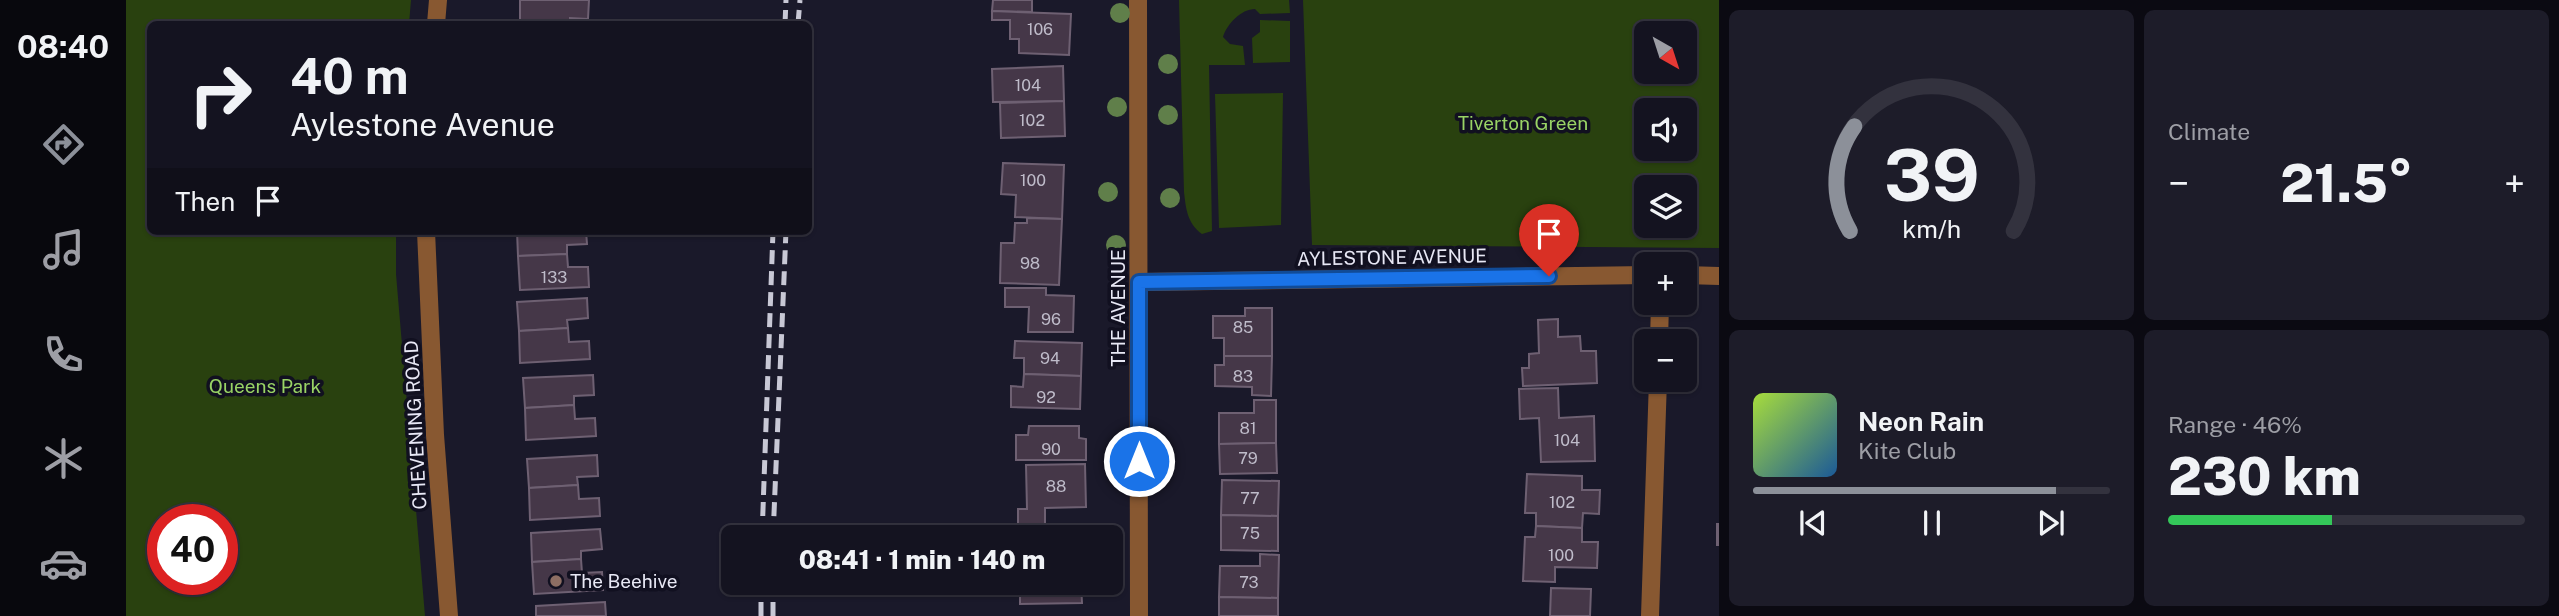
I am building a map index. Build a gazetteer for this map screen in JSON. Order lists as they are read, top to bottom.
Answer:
{
  "streets": {
    "street": ["AYLESTONE AVENUE", "THE AVENUE", "CHEVENING ROAD"]
  },
  "crossings": [
    ["AYLESTONE AVENUE", "THE AVENUE"]
  ],
  "parks": ["Tiverton Green", "Queens Park"],
  "places": ["The Beehive"],
  "house_numbers": [
    "106",
    "104",
    "102",
    "100",
    "98",
    "133",
    "96",
    "85",
    "94",
    "83",
    "92",
    "81",
    "104",
    "90",
    "79",
    "88",
    "77",
    "102",
    "75",
    "100",
    "73"
  ],
  "north": "bottom right",
  "page": {
    "tabs": "08:40",
    "tile": [
      "Climate",
      ["Range · 46%", "230 km"]
    ],
    "map_buttons": ["+", "−"],
    "turn": ["40 m", "Aylestone Avenue"],
    "heat": ["−", "21.5°", "+"],
    "then": "Then",
    "song": ["Neon Rain", "Kite Club"],
    "limit": "40",
    "trip": "08:41 · 1 min · 140 m",
    "gauge": ["39", "km/h"]
  }
}
